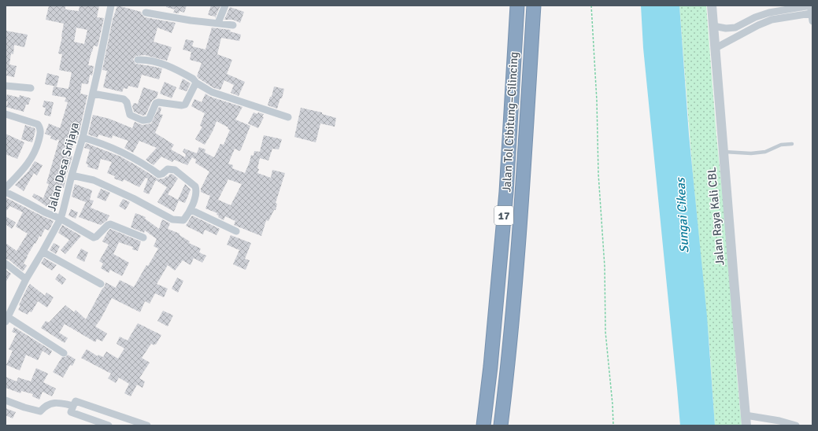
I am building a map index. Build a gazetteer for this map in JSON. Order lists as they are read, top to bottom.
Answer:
{
  "streets": {
    "highway": ["Jalan Tol Cibitung–Cilincing", "17"],
    "street": ["Jalan Desa Srijaya", "Jalan Raya Kali CBL"]
  },
  "water": ["Sungai Cikeas"]
}
